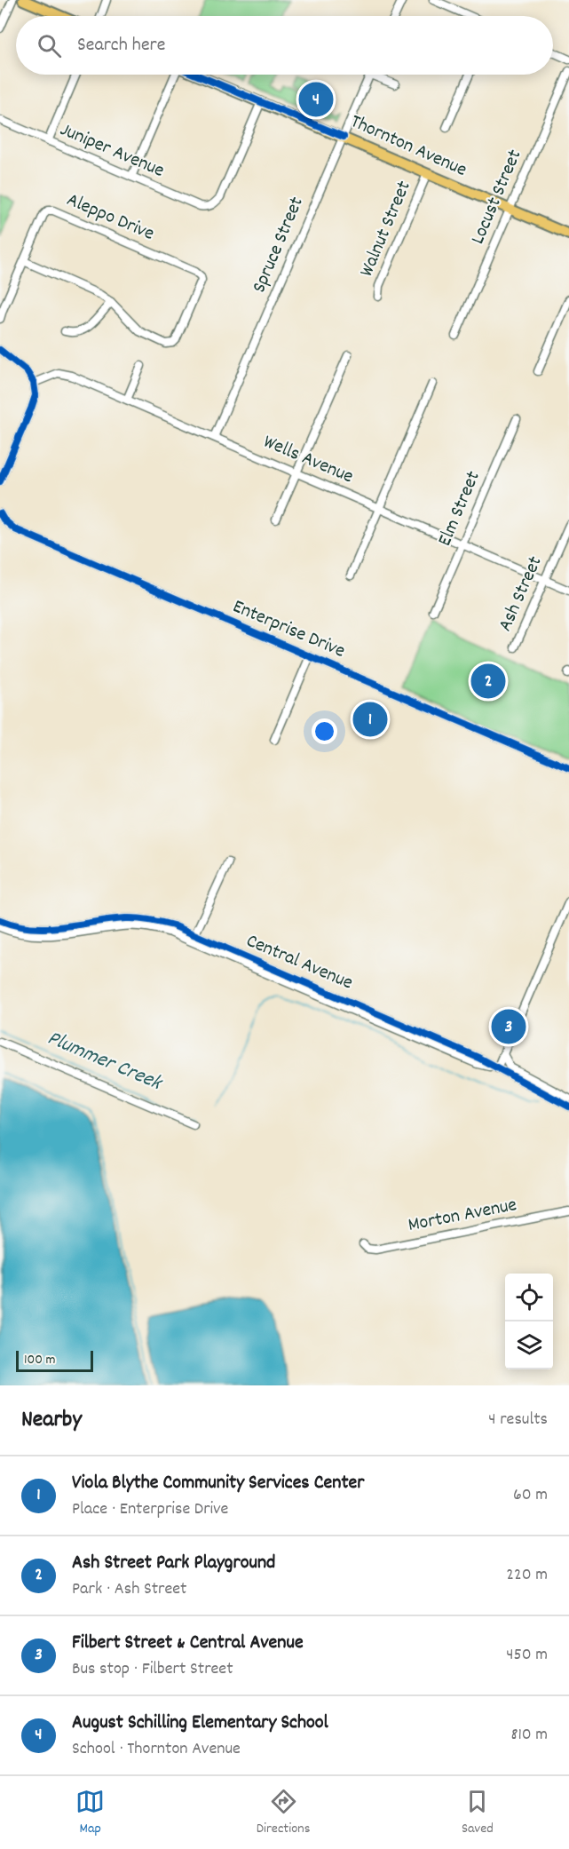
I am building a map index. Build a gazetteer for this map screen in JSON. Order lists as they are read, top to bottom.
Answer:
{
  "streets": {
    "main road": ["Thornton Avenue"],
    "street": [
      "Juniper Avenue",
      "Locust Street",
      "Aleppo Drive",
      "Walnut Street",
      "Spruce Street",
      "Wells Avenue",
      "Elm Street",
      "Ash Street",
      "Enterprise Drive",
      "Central Avenue",
      "Morton Avenue"
    ]
  },
  "crossings": [
    ["Thornton Avenue", "Juniper Avenue"],
    ["Thornton Avenue", "Locust Street"],
    ["Thornton Avenue", "Walnut Street"],
    ["Thornton Avenue", "Spruce Street"],
    ["Spruce Street", "Wells Avenue"],
    ["Wells Avenue", "Elm Street"],
    ["Wells Avenue", "Ash Street"]
  ],
  "water": ["Plummer Creek"],
  "scale_bar": "100 m",
  "page": {
    "search": "Search here",
    "pins": [
      "4",
      "2",
      "1",
      "3"
    ],
    "scale": "100 m",
    "heading": ["Nearby", "4 results"],
    "list": [
      {
        "mark": "1",
        "name": "Viola Blythe Community Services Center",
        "note": "Place · Enterprise Drive",
        "value": "60 m"
      },
      {
        "mark": "2",
        "name": "Ash Street Park Playground",
        "note": "Park · Ash Street",
        "value": "220 m"
      },
      {
        "mark": "3",
        "name": "Filbert Street & Central Avenue",
        "note": "Bus stop · Filbert Street",
        "value": "450 m"
      },
      {
        "mark": "4",
        "name": "August Schilling Elementary School",
        "note": "School · Thornton Avenue",
        "value": "810 m"
      }
    ],
    "nav": ["Map", "Directions", "Saved"]
  }
}
